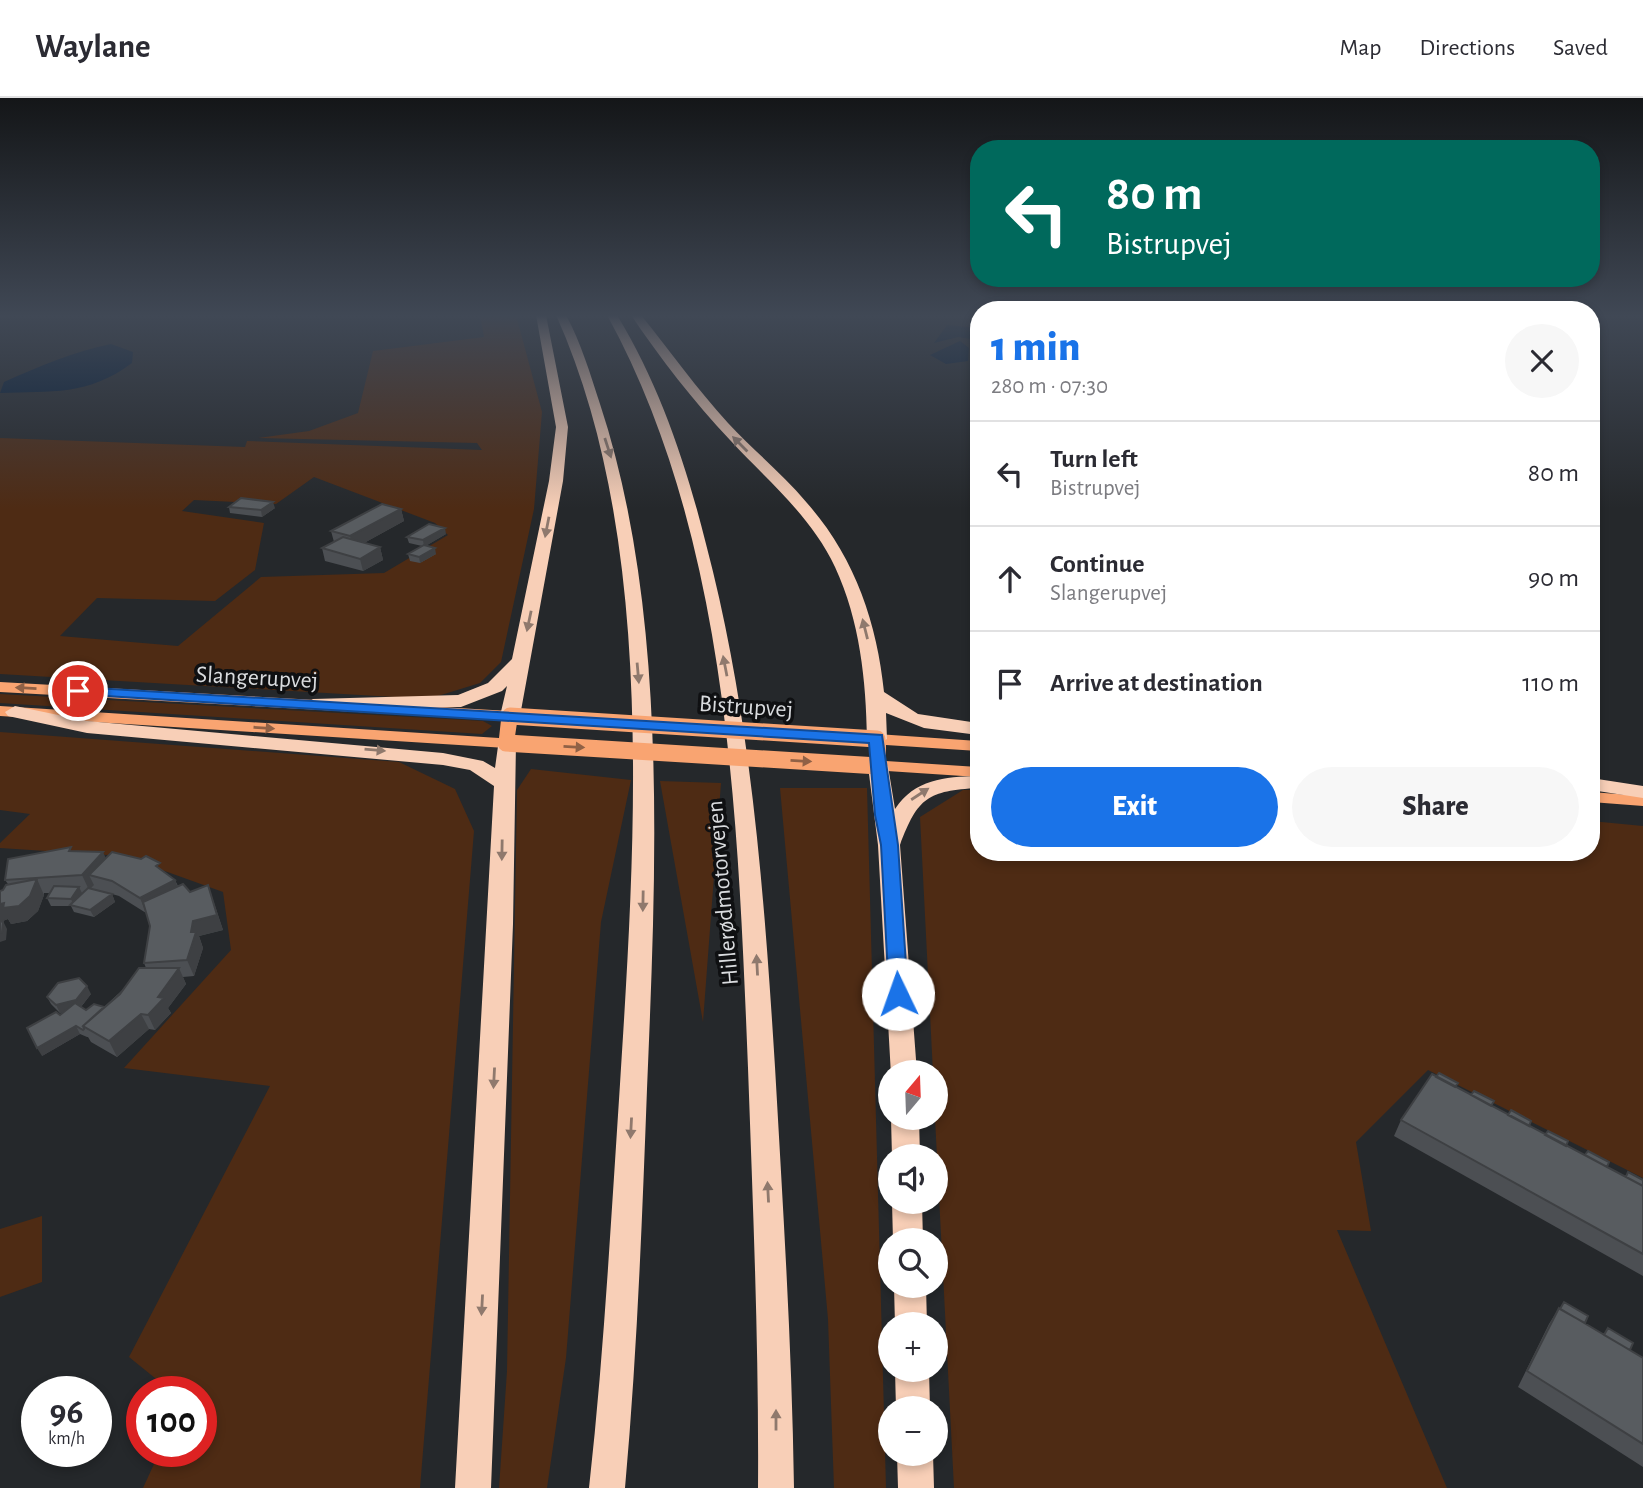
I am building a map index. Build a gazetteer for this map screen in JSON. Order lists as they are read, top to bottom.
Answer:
{
  "streets": {
    "highway": ["Hillerødmotorvejen"],
    "main road": ["Slangerupvej", "Bistrupvej"]
  },
  "crossings": [
    ["Slangerupvej", "Bistrupvej"]
  ],
  "north": "top",
  "page": {
    "header": "Waylane",
    "nav": ["Map", "Directions", "Saved"],
    "turn": ["80 m", "Bistrupvej"],
    "heading": ["1 min", "280 m · 07:30"],
    "list": [
      {
        "name": "Turn left",
        "note": "Bistrupvej",
        "value": "80 m"
      },
      {
        "name": "Continue",
        "note": "Slangerupvej",
        "value": "90 m"
      },
      {
        "name": "Arrive at destination",
        "value": "110 m"
      }
    ],
    "buttons": ["Exit", "Share"],
    "map_buttons": ["+", "−"],
    "speed": "96 km/h",
    "limit": "100"
  }
}
